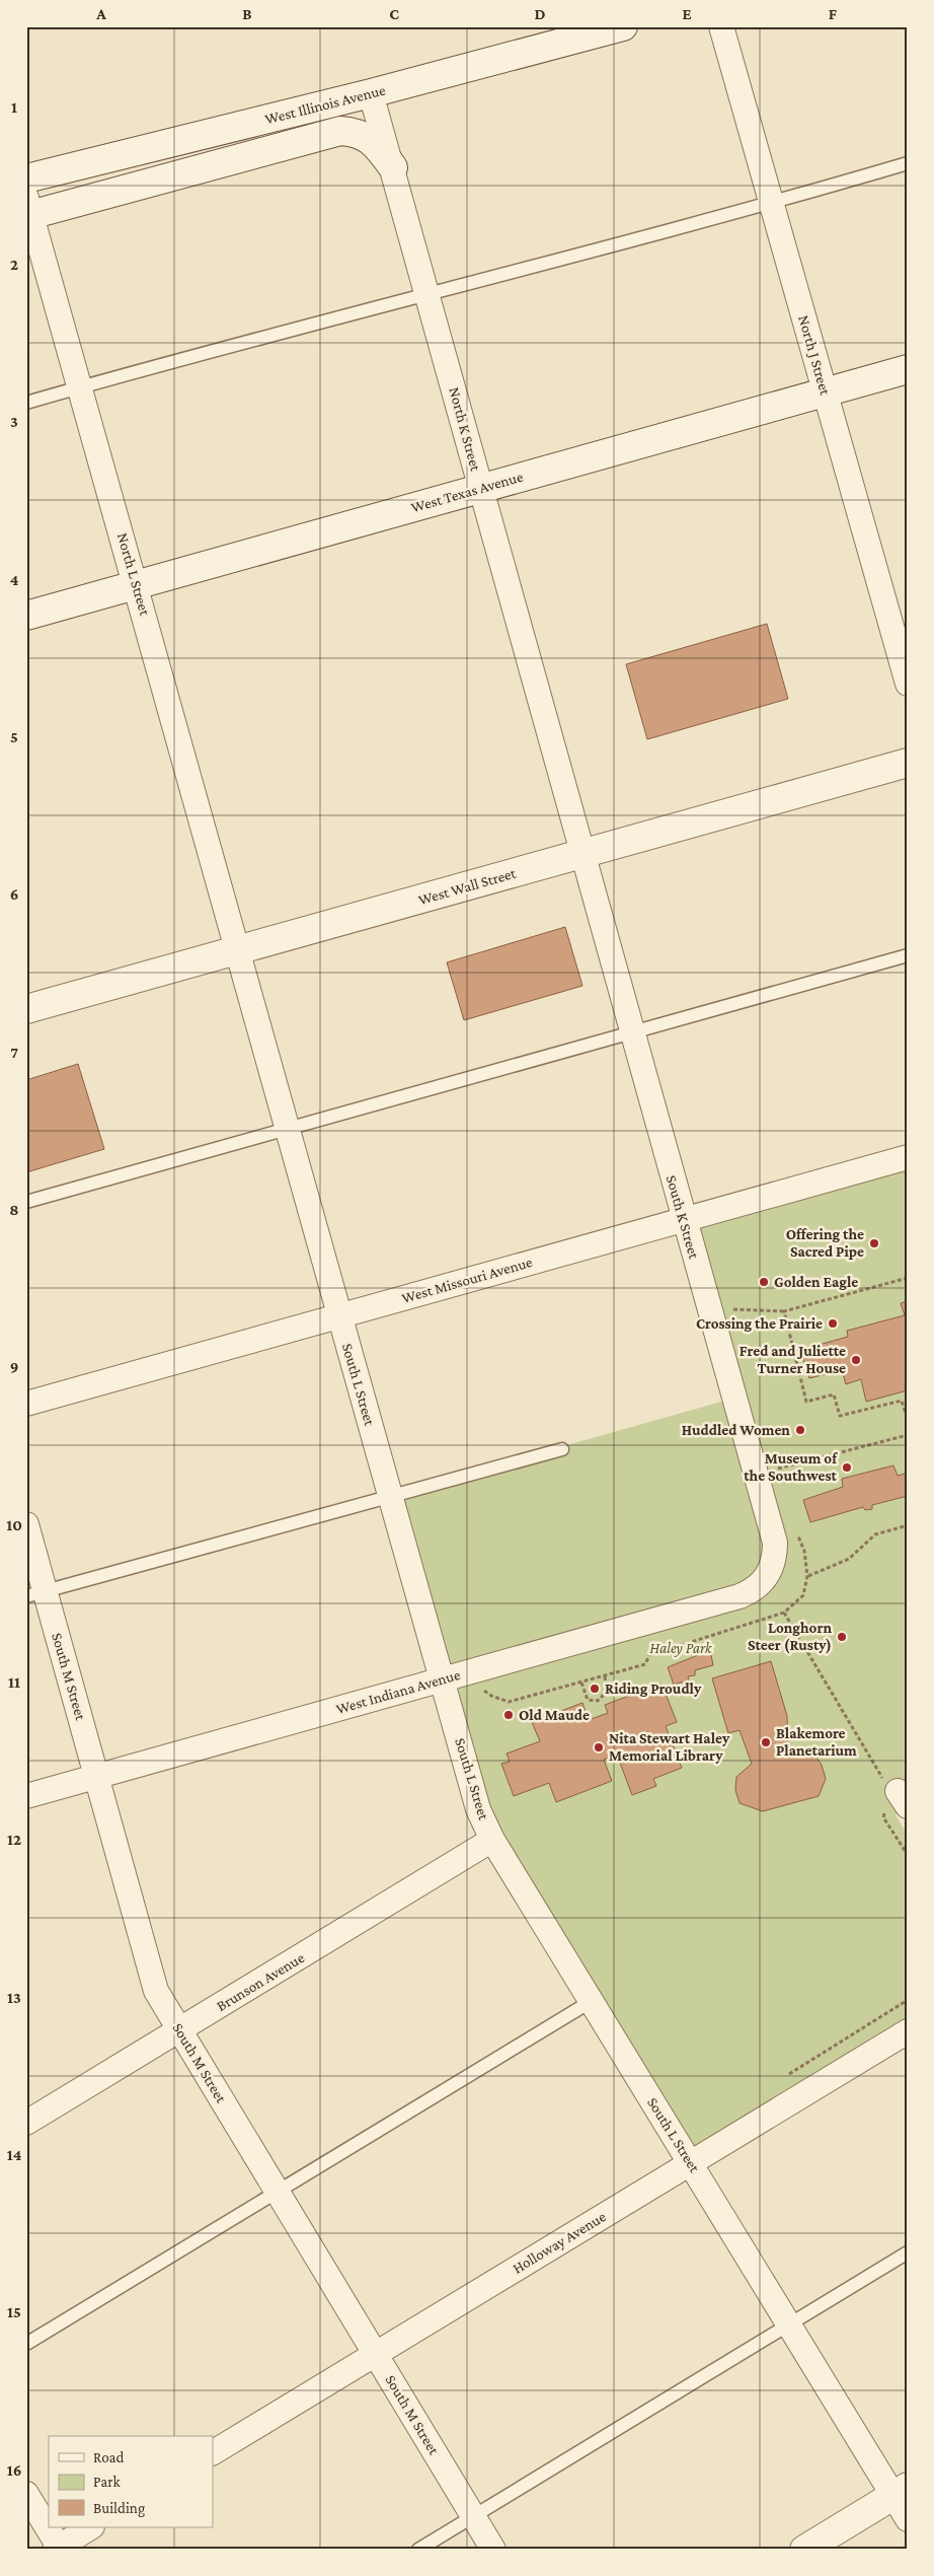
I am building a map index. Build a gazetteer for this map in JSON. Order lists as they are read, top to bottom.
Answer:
{
  "streets": {
    "main road": ["West Illinois Avenue", "West Texas Avenue", "West Wall Street"],
    "street": [
      "North J Street",
      "North K Street",
      "North L Street",
      "South K Street",
      "West Missouri Avenue",
      "South L Street",
      "South M Street",
      "West Indiana Avenue",
      "Brunson Avenue",
      "Holloway Avenue"
    ]
  },
  "crossings": [
    ["West Illinois Avenue", "North K Street"],
    ["West Illinois Avenue", "North L Street"],
    ["North J Street", "West Texas Avenue"],
    ["North K Street", "West Texas Avenue"],
    ["North K Street", "West Wall Street"],
    ["North K Street", "South K Street"],
    ["West Texas Avenue", "North L Street"],
    ["North L Street", "West Wall Street"],
    ["North L Street", "South L Street"],
    ["West Wall Street", "South K Street"],
    ["West Wall Street", "South L Street"],
    ["South K Street", "West Missouri Avenue"],
    ["South K Street", "West Indiana Avenue"],
    ["West Missouri Avenue", "South L Street"],
    ["South L Street", "West Indiana Avenue"],
    ["South L Street", "Brunson Avenue"],
    ["South L Street", "Holloway Avenue"],
    ["South M Street", "West Indiana Avenue"],
    ["South M Street", "Brunson Avenue"],
    ["South M Street", "Holloway Avenue"]
  ],
  "parks": ["Haley Park"],
  "places": [
    "Offering the Sacred Pipe",
    "Golden Eagle",
    "Crossing the Prairie",
    "Fred and Juliette Turner House",
    "Huddled Women",
    "Museum of the Southwest",
    "Longhorn Steer (Rusty)",
    "Riding Proudly",
    "Old Maude",
    "Blakemore Planetarium",
    "Nita Stewart Haley Memorial Library"
  ],
  "legend": ["Road", "Park", "Building"],
  "grid": {
    "columns": [
      "A",
      "B",
      "C",
      "D",
      "E",
      "F"
    ],
    "rows": [
      "1",
      "2",
      "3",
      "4",
      "5",
      "6",
      "7",
      "8",
      "9",
      "10",
      "11",
      "12",
      "13",
      "14",
      "15",
      "16"
    ]
  }
}
